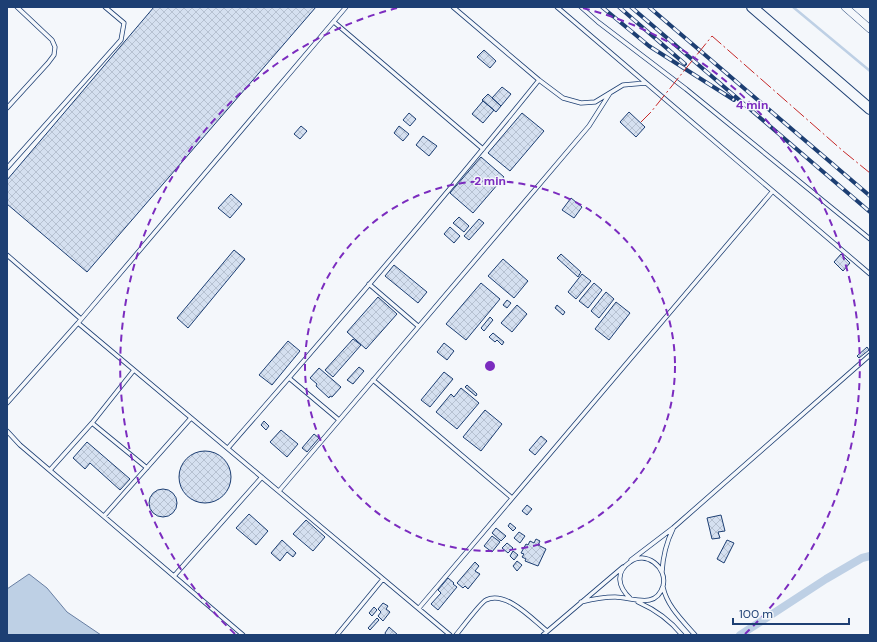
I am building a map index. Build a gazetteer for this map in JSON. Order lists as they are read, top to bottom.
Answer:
{
  "scale_bar": "100 m",
  "rings": ["4 min", "2 min"]
}
